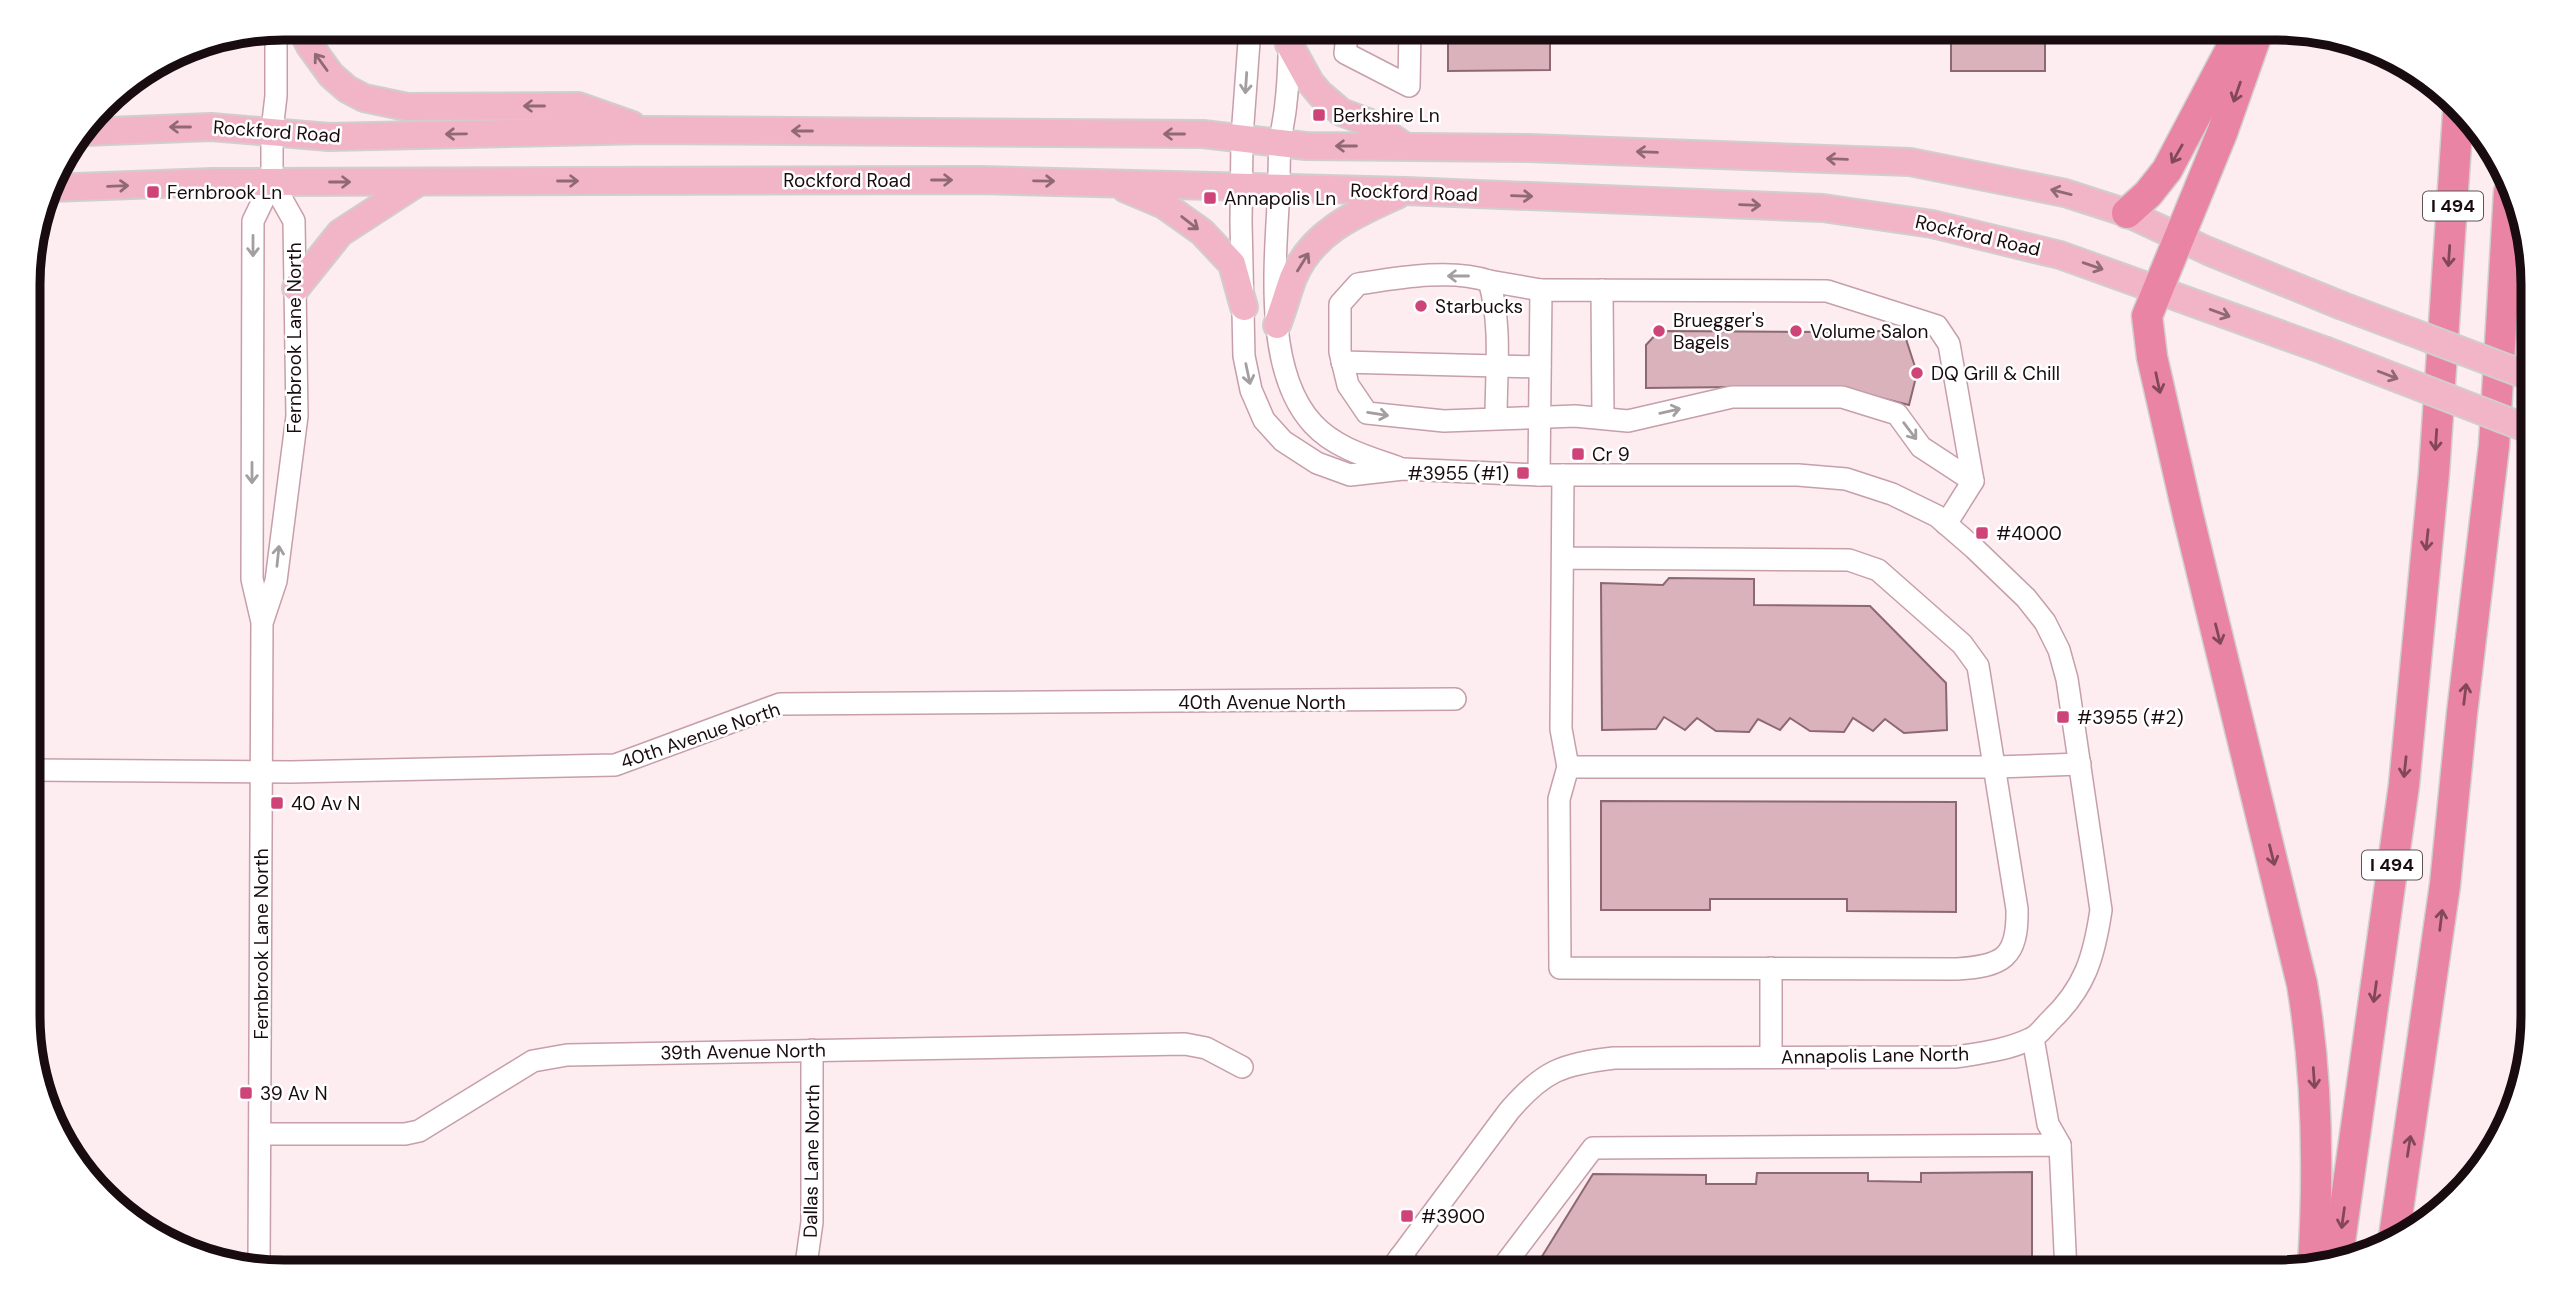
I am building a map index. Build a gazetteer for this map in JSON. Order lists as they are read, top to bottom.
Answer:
{
  "streets": {
    "highway": ["I 494"],
    "main road": ["Rockford Road"],
    "street": [
      "Fernbrook Lane North",
      "40th Avenue North",
      "39th Avenue North",
      "Annapolis Lane North",
      "Dallas Lane North"
    ]
  },
  "crossings": [
    ["Rockford Road", "Fernbrook Lane North"],
    ["Rockford Road", "Annapolis Lane North"],
    ["Fernbrook Lane North", "40th Avenue North"],
    ["Fernbrook Lane North", "39th Avenue North"],
    ["39th Avenue North", "Dallas Lane North"]
  ],
  "places": {
    "transit": [
      "Berkshire Ln",
      "Fernbrook Ln",
      "Annapolis Ln",
      "Cr 9",
      "#3955 (#1)",
      "#4000",
      "#3955 (#2)",
      "40 Av N",
      "39 Av N",
      "#3900"
    ],
    "other": [
      "Starbucks",
      "Bruegger's Bagels",
      "Volume Salon",
      "DQ Grill & Chill"
    ]
  }
}
